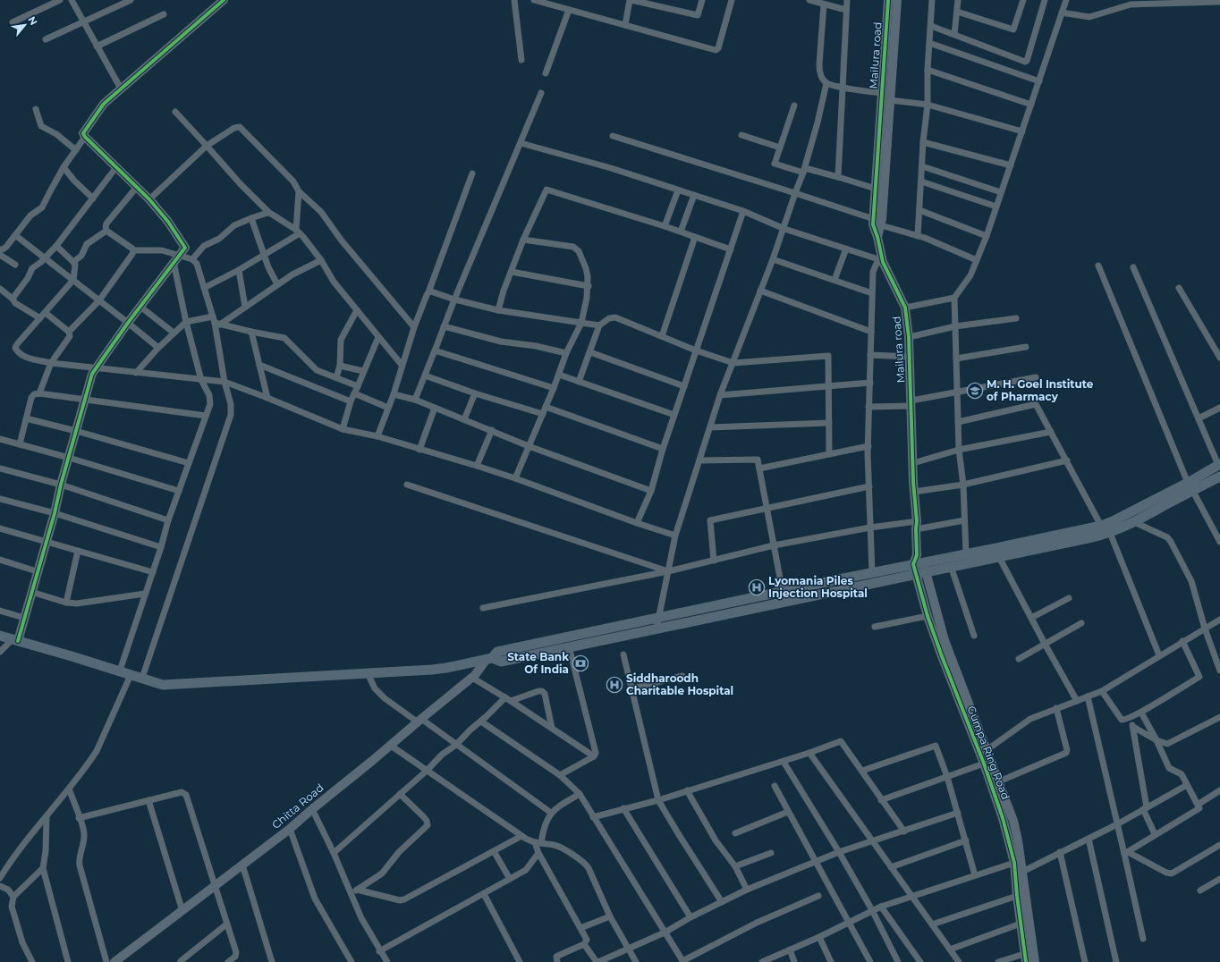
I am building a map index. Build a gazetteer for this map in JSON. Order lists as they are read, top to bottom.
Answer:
{
  "streets": {
    "street": ["Mailura road", "Gumpa Ring Road", "Chitta Road"]
  },
  "crossings": [
    ["Mailura road", "Gumpa Ring Road"]
  ],
  "places": {
    "school or university": ["M. H. Goel Institute of Pharmacy"],
    "hospital": ["Lyomania Piles Injection Hospital", "Siddharoodh Charitable Hospital"],
    "bank": ["State Bank Of India"]
  },
  "north": "top right"
}
